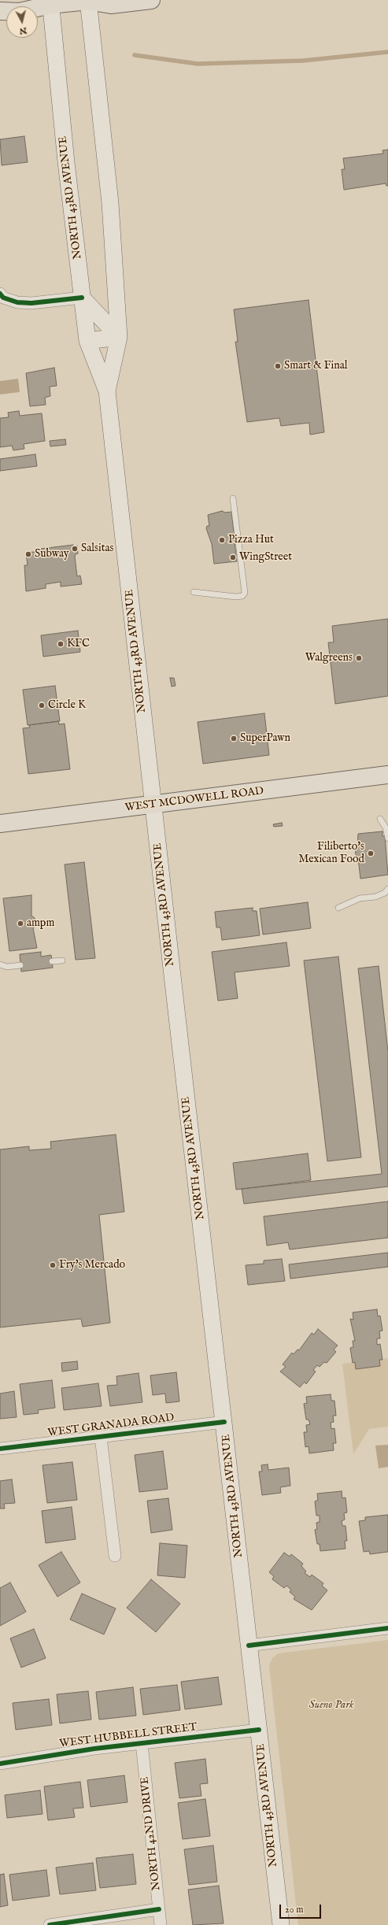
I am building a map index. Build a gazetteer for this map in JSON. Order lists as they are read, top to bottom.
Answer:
{
  "streets": {
    "main road": ["NORTH 43RD AVENUE", "WEST MCDOWELL ROAD"],
    "street": ["WEST GRANADA ROAD", "WEST HUBBELL STREET", "NORTH 42ND DRIVE"]
  },
  "crossings": [
    ["NORTH 43RD AVENUE", "WEST MCDOWELL ROAD"],
    ["NORTH 43RD AVENUE", "WEST GRANADA ROAD"],
    ["NORTH 43RD AVENUE", "WEST HUBBELL STREET"],
    ["WEST HUBBELL STREET", "NORTH 42ND DRIVE"]
  ],
  "parks": ["Sueno Park"],
  "places": [
    "Smart & Final",
    "Pizza Hut",
    "Salsitas",
    "Subway",
    "WingStreet",
    "KFC",
    "Walgreens",
    "Circle K",
    "SuperPawn",
    "Filiberto's Mexican Food",
    "ampm",
    "Fry's Mercado"
  ],
  "scale_bar": "20 m",
  "north": "bottom"
}
